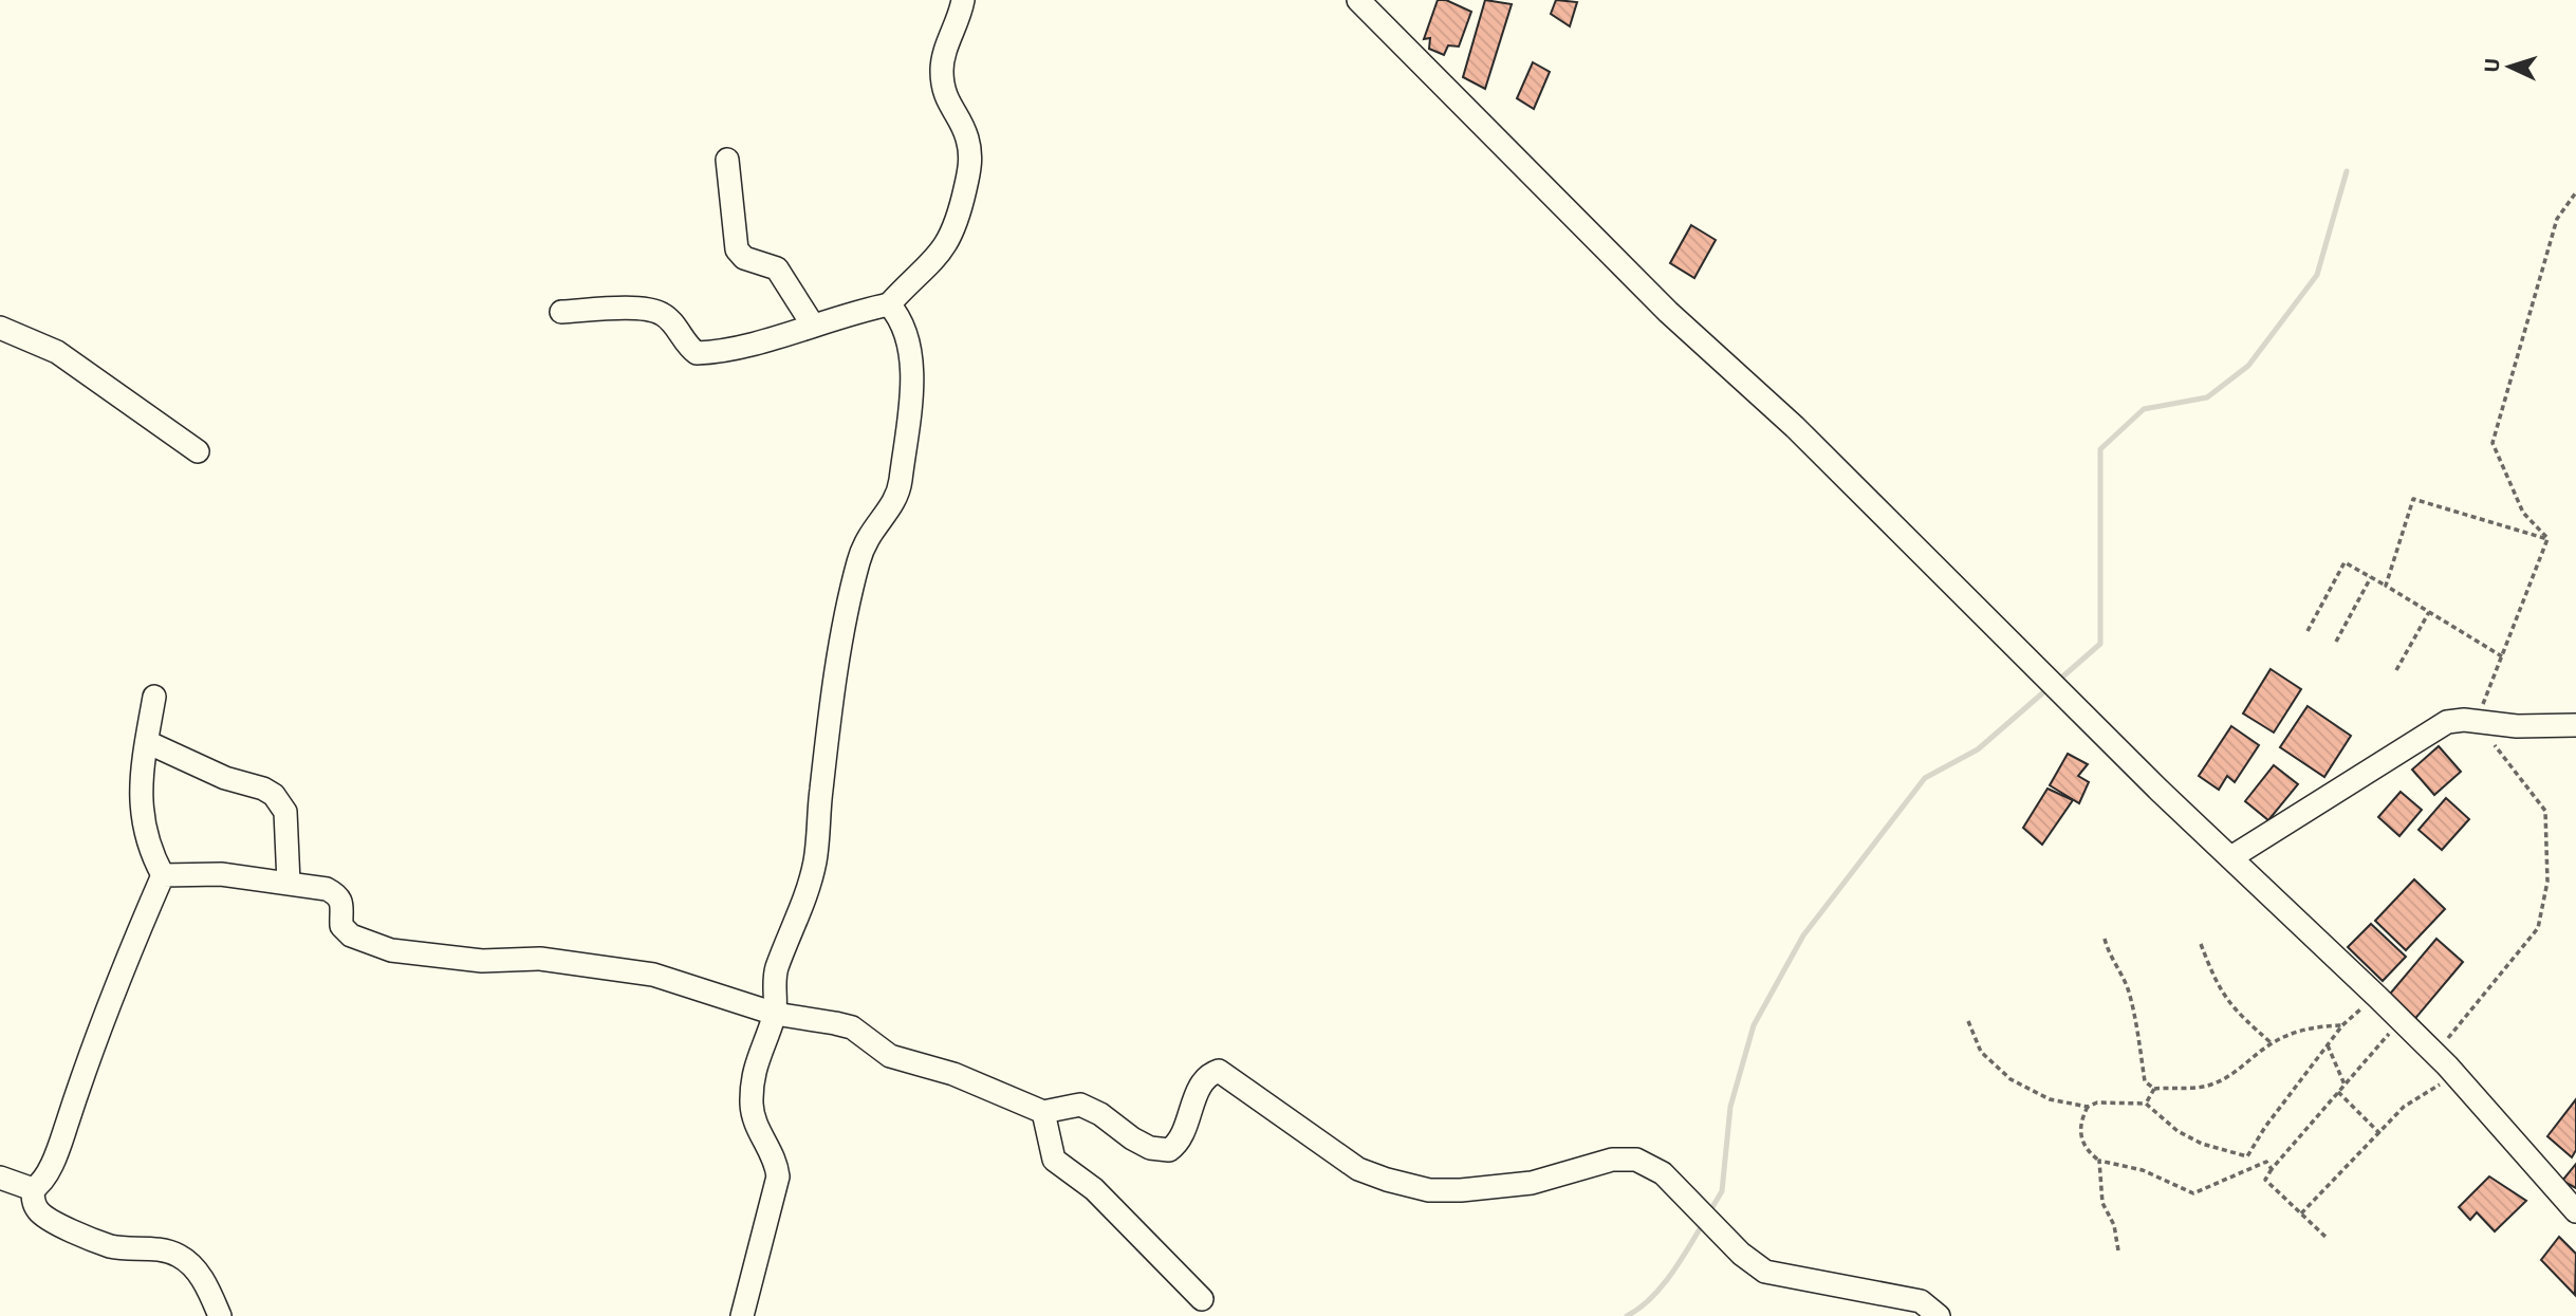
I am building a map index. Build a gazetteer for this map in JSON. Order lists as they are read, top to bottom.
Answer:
{
  "north": "left"
}
